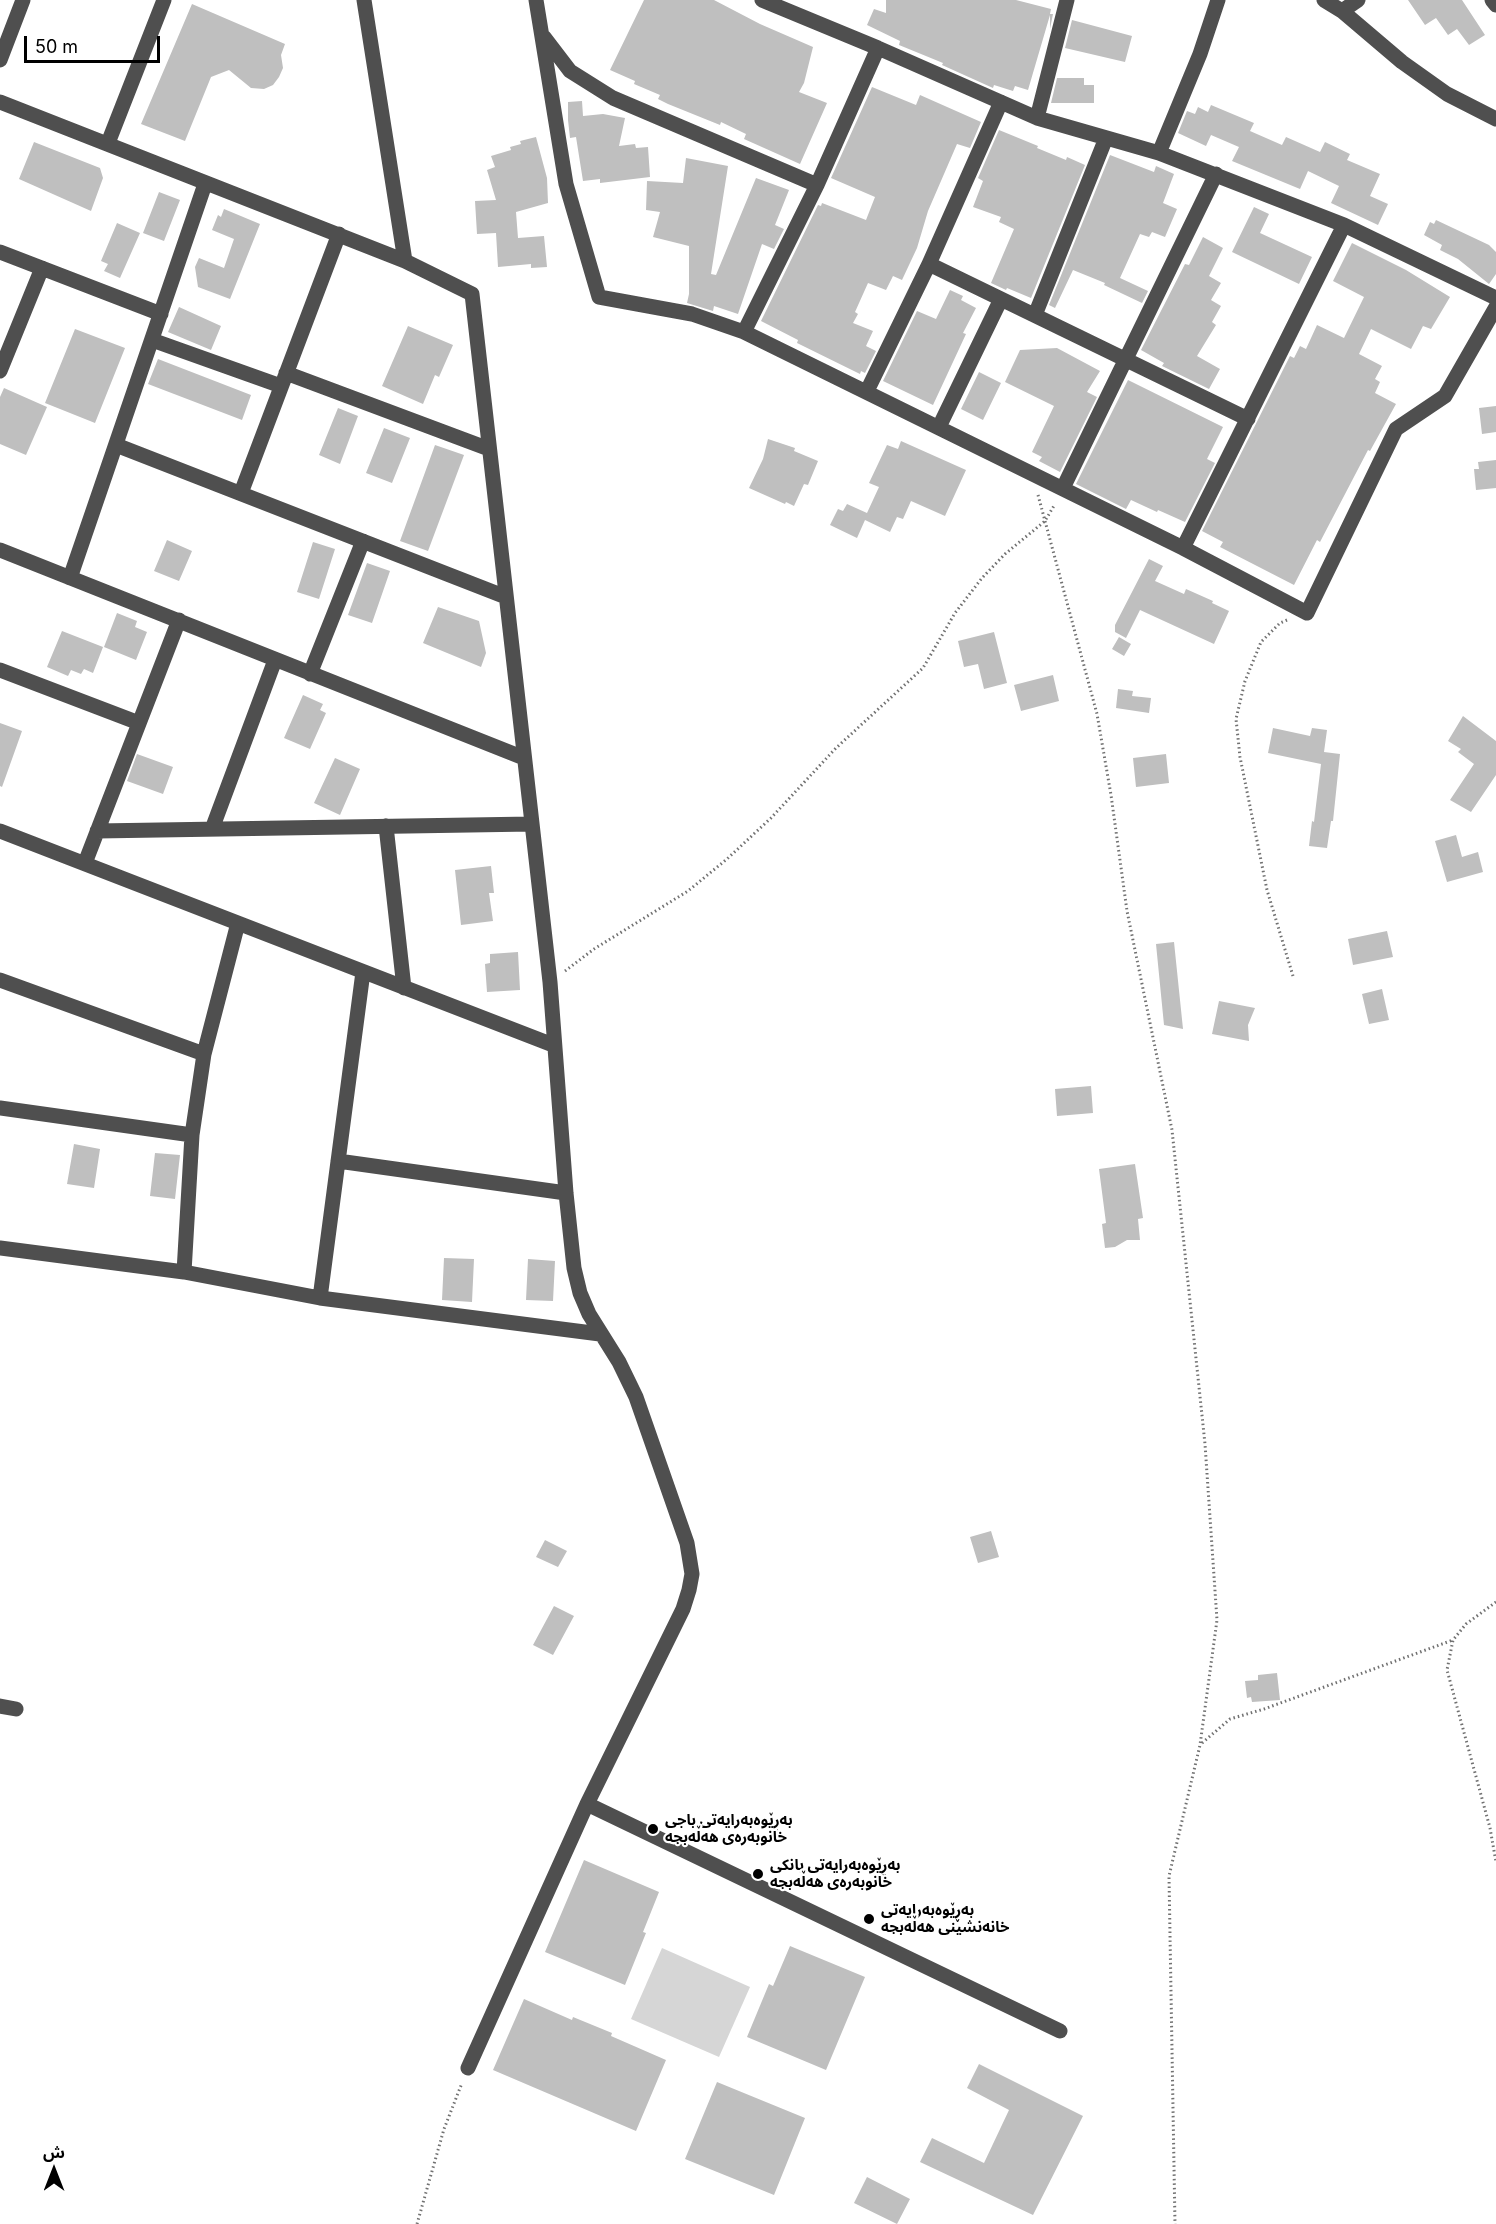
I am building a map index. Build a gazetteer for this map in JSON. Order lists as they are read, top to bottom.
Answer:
{
  "places": ["بەڕێوەبەرایەتی باجی خانوبەرەی هەڵەبجە", "بەڕێوەبەرایەتی بانکی خانوبەرەی هەڵەبجە", "بەڕێوەبەرایەتی خانەنشینی هەڵەبجە"],
  "scale_bar": "50 m",
  "north": "top"
}
